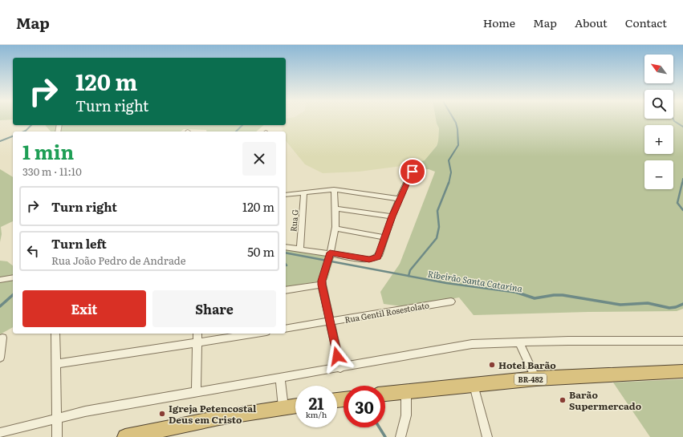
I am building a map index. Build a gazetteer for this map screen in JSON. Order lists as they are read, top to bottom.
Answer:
{
  "streets": {
    "highway": ["BR-482"],
    "street": ["Rua G", "Rua Gentil Rosestolato"]
  },
  "water": ["Ribeirão Santa Catarina"],
  "places": ["Hotel Barão", "Barão Supermercado", "Igreja Petencostal Deus em Cristo"],
  "north": "top left",
  "page": {
    "header": "Map",
    "nav": [
      "Home",
      "Map",
      "About",
      "Contact"
    ],
    "map_buttons": ["+", "−"],
    "turn": ["120 m", "Turn right"],
    "heading": ["1 min", "330 m · 11:10"],
    "list": [
      {
        "name": "Turn right",
        "value": "120 m"
      },
      {
        "name": "Turn left",
        "note": "Rua João Pedro de Andrade",
        "value": "50 m"
      }
    ],
    "buttons": ["Exit", "Share"],
    "speed": "21 km/h",
    "limit": "30"
  }
}
